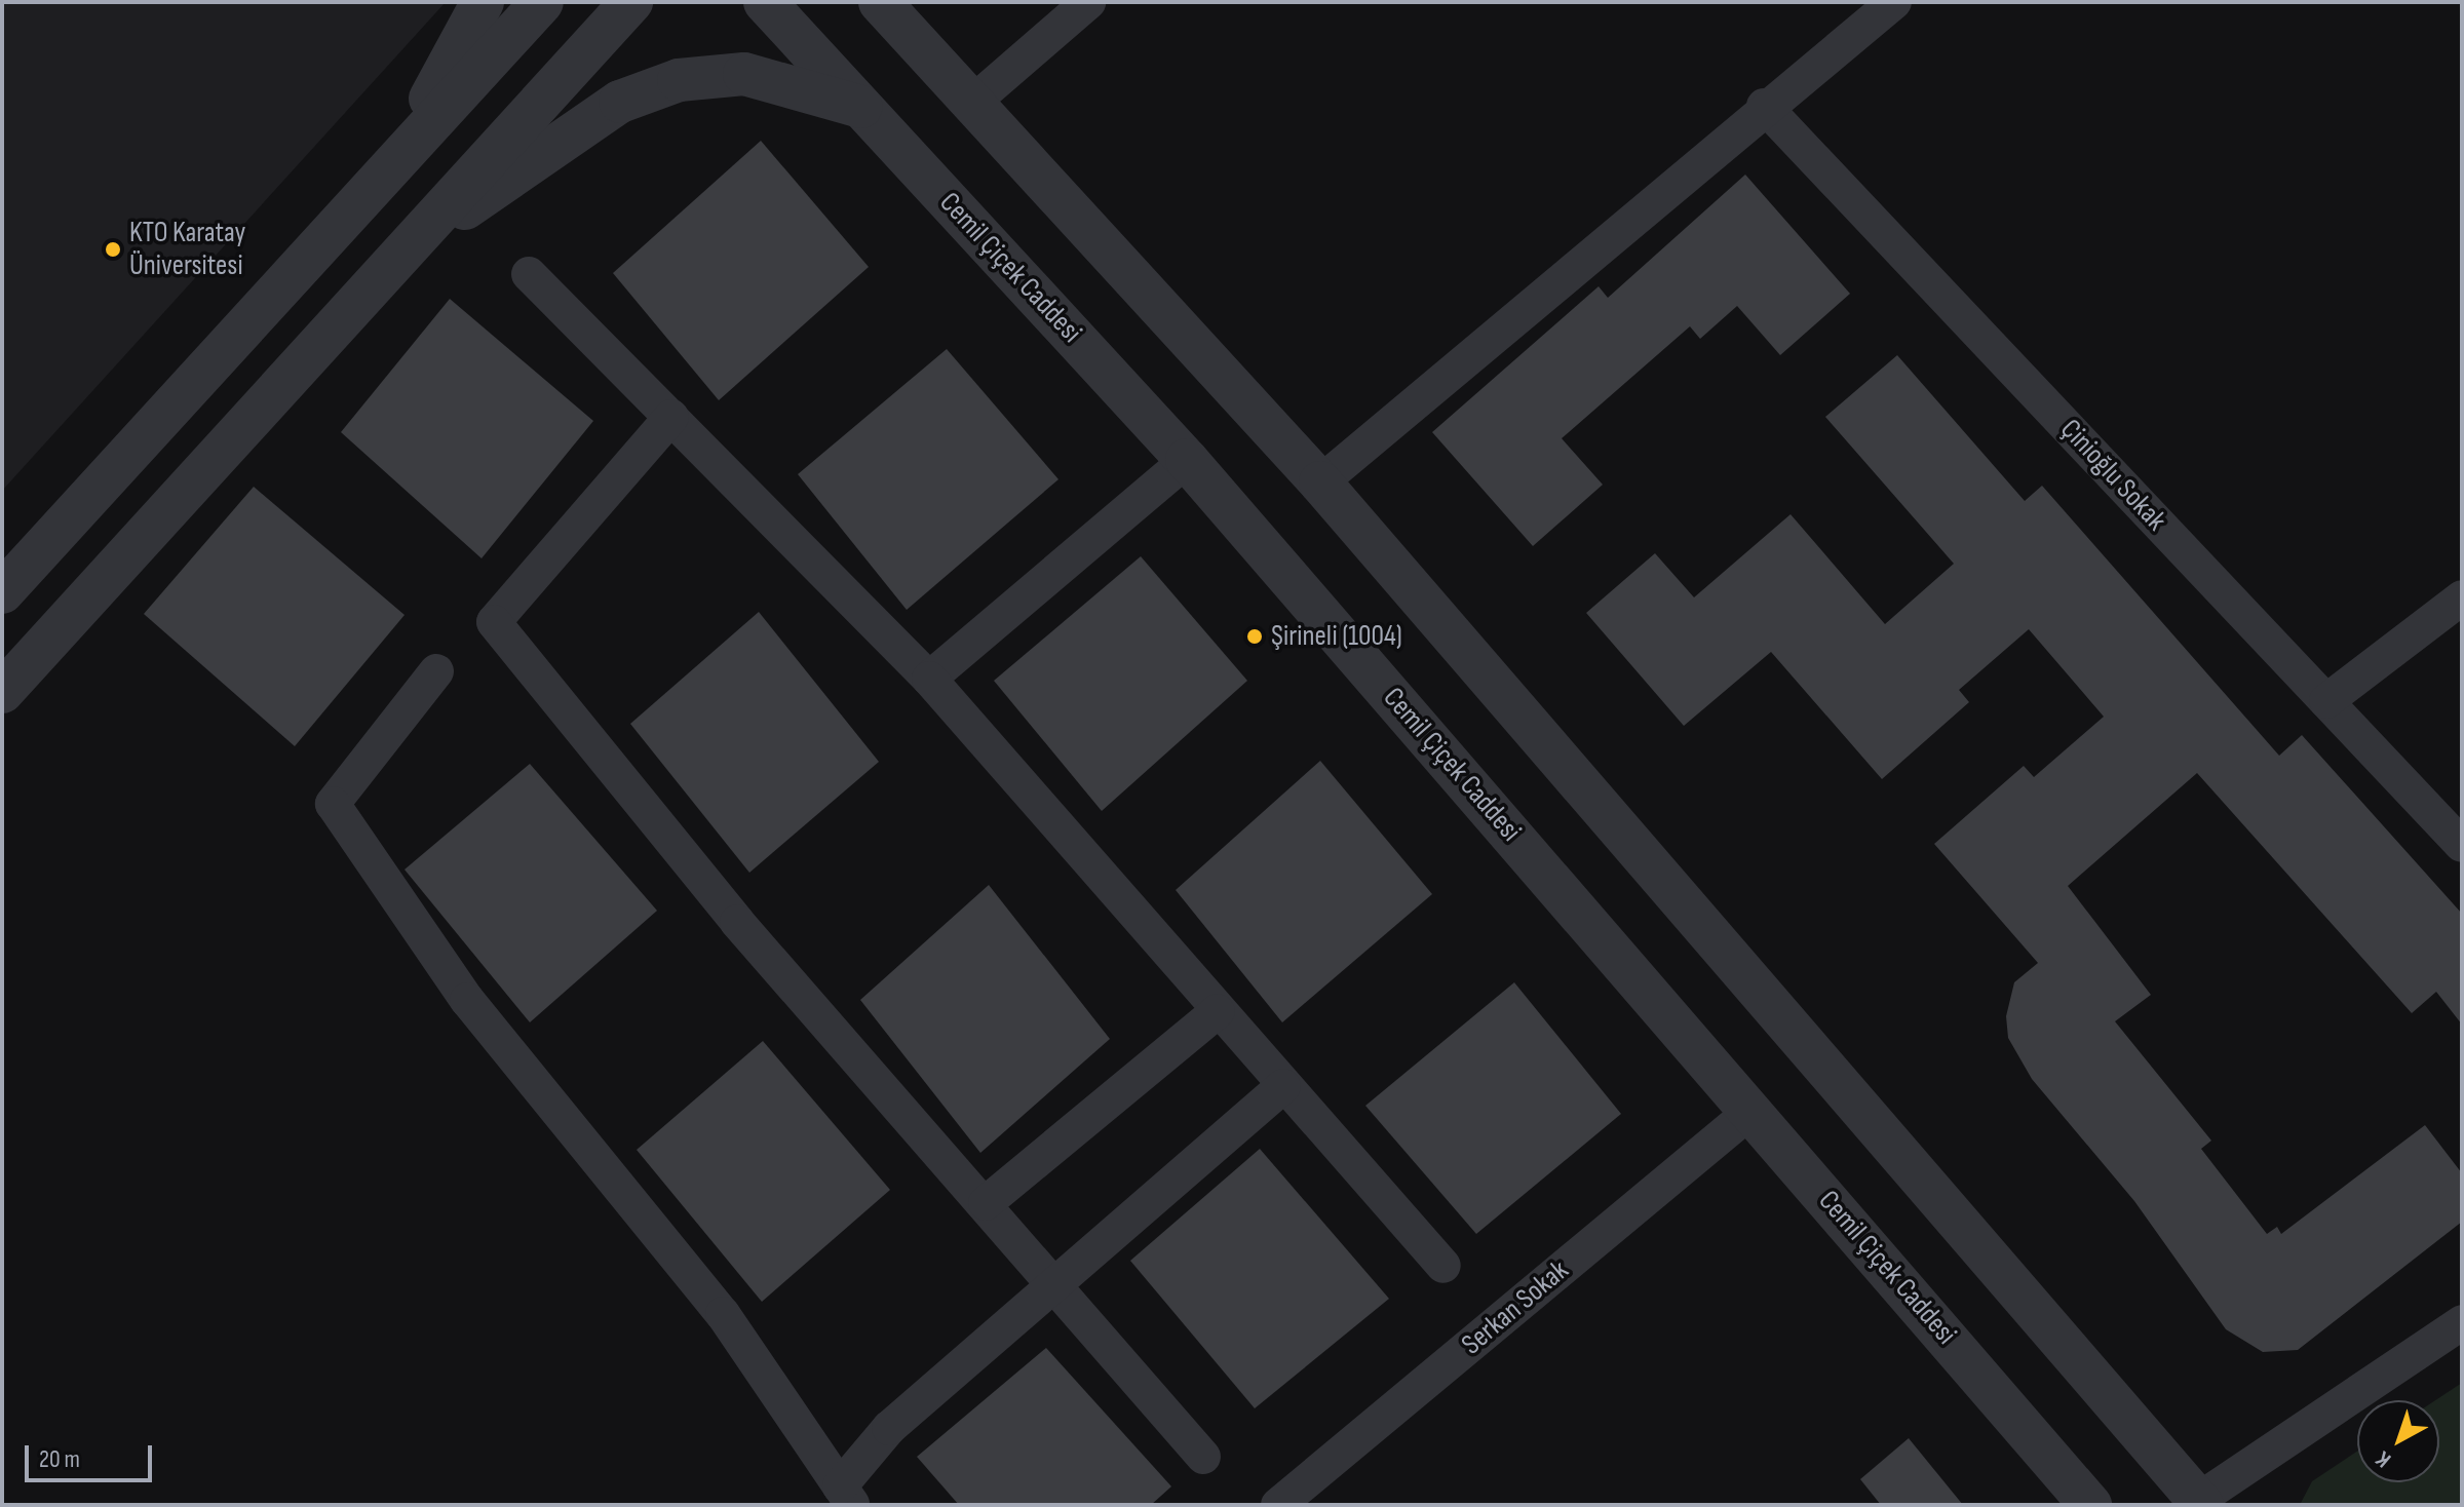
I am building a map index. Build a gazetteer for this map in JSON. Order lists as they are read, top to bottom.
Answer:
{
  "streets": {
    "street": ["Cemil Çiçek Caddesi", "Çinioğlu Sokak", "Serkan Sokak"]
  },
  "crossings": [
    ["Cemil Çiçek Caddesi", "Serkan Sokak"]
  ],
  "places": ["KTO Karatay Üniversitesi", "Şirineli (1004)"],
  "scale_bar": "20 m",
  "north": "bottom left"
}
